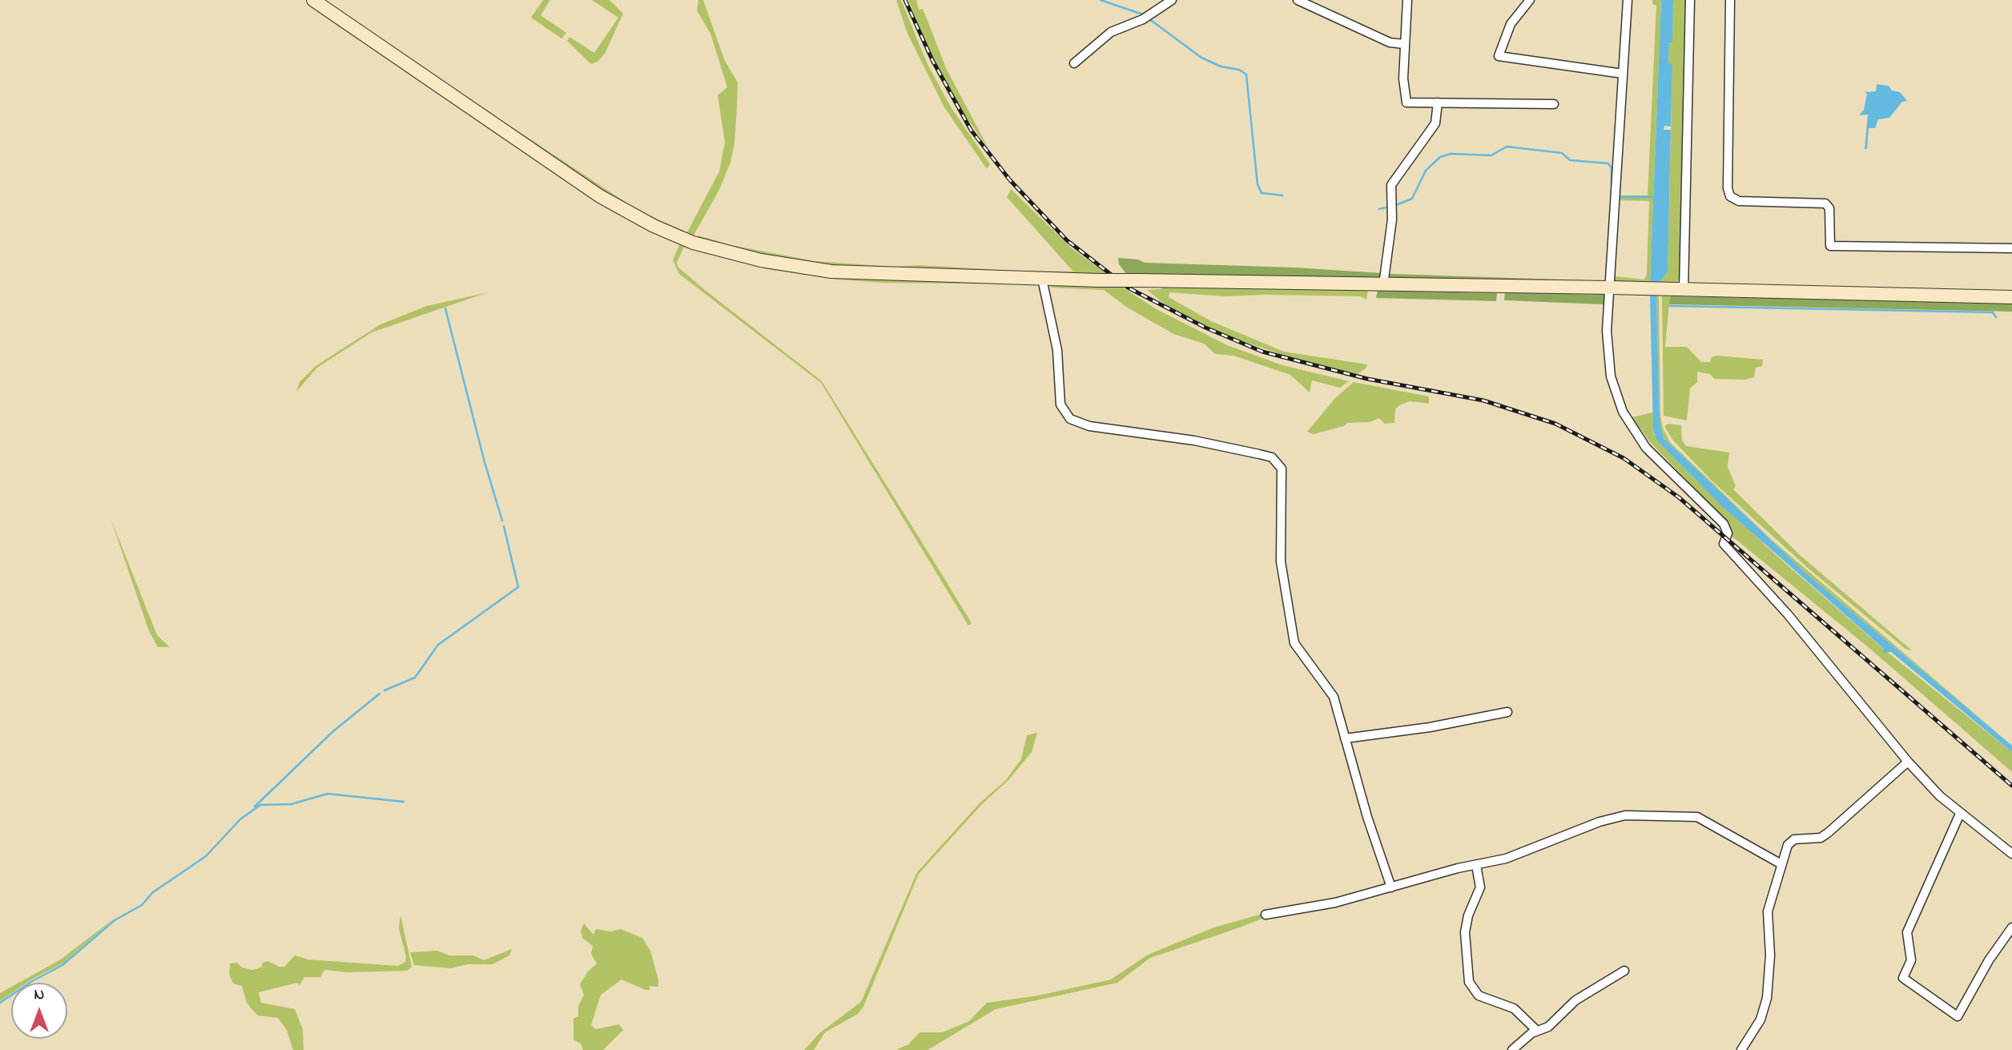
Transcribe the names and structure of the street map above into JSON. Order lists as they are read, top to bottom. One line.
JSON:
{"north":"top"}
